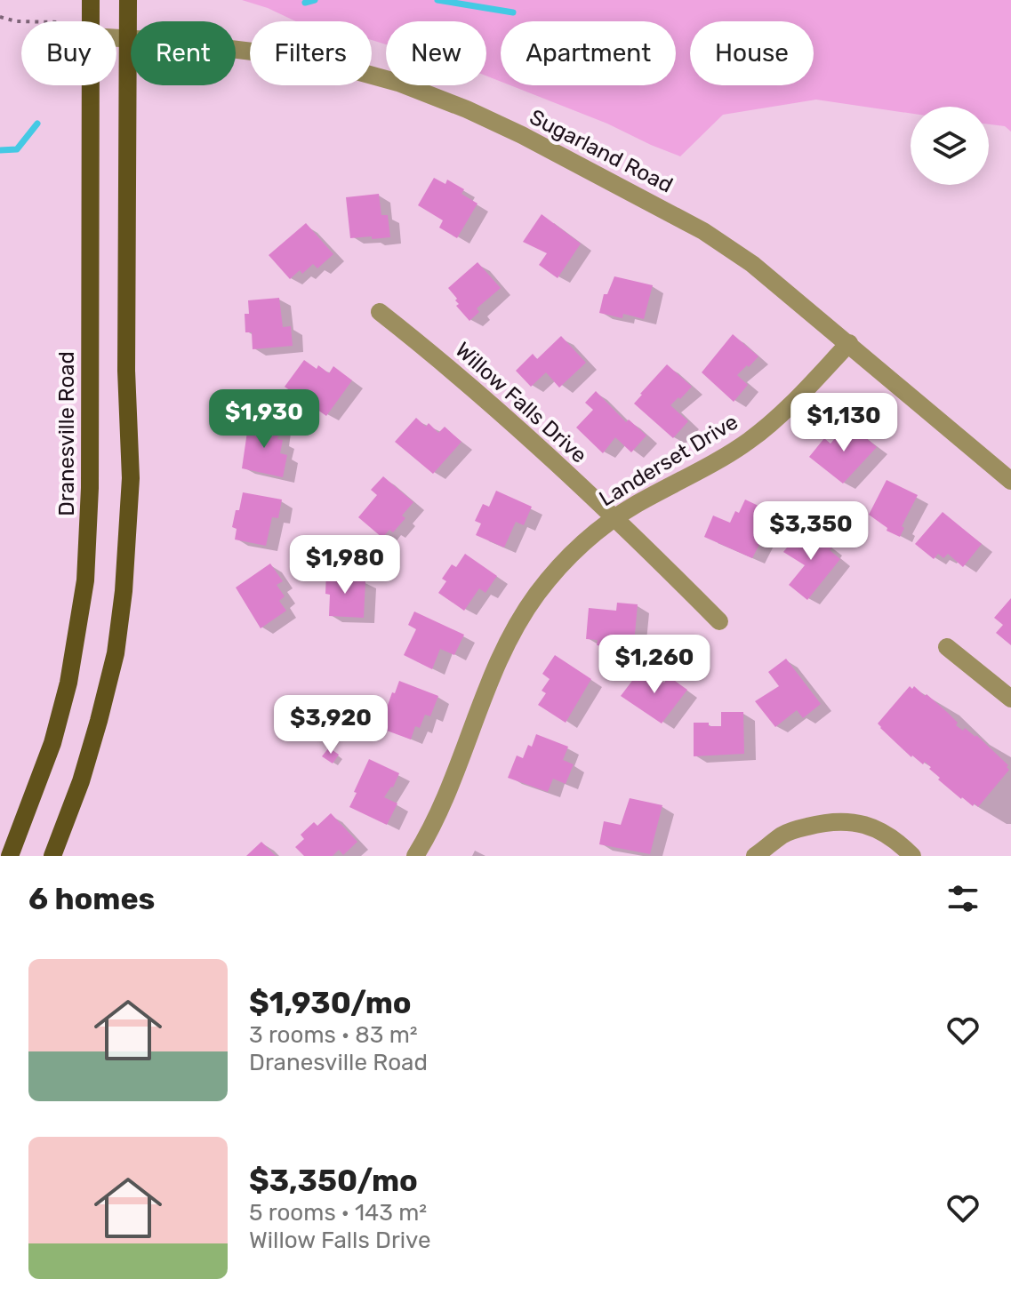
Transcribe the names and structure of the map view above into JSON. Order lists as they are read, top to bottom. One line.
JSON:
{"streets":{"main road":["Dranesville Road"],"street":["Sugarland Road","Willow Falls Drive","Landerset Drive"]},"crossings":[["Sugarland Road","Landerset Drive"],["Willow Falls Drive","Landerset Drive"]],"page":{"chip":["Buy","Rent","Filters","New","Apartment","House"],"price":["$1,930","$1,130","$3,350","$1,980","$1,260","$3,920"],"heading":"6 homes","list":[{"name":"$1,930/mo","note":"3 rooms · 83 m² · Dranesville Road"},{"name":"$3,350/mo","note":"5 rooms · 143 m² · Willow Falls Drive"}]}}
